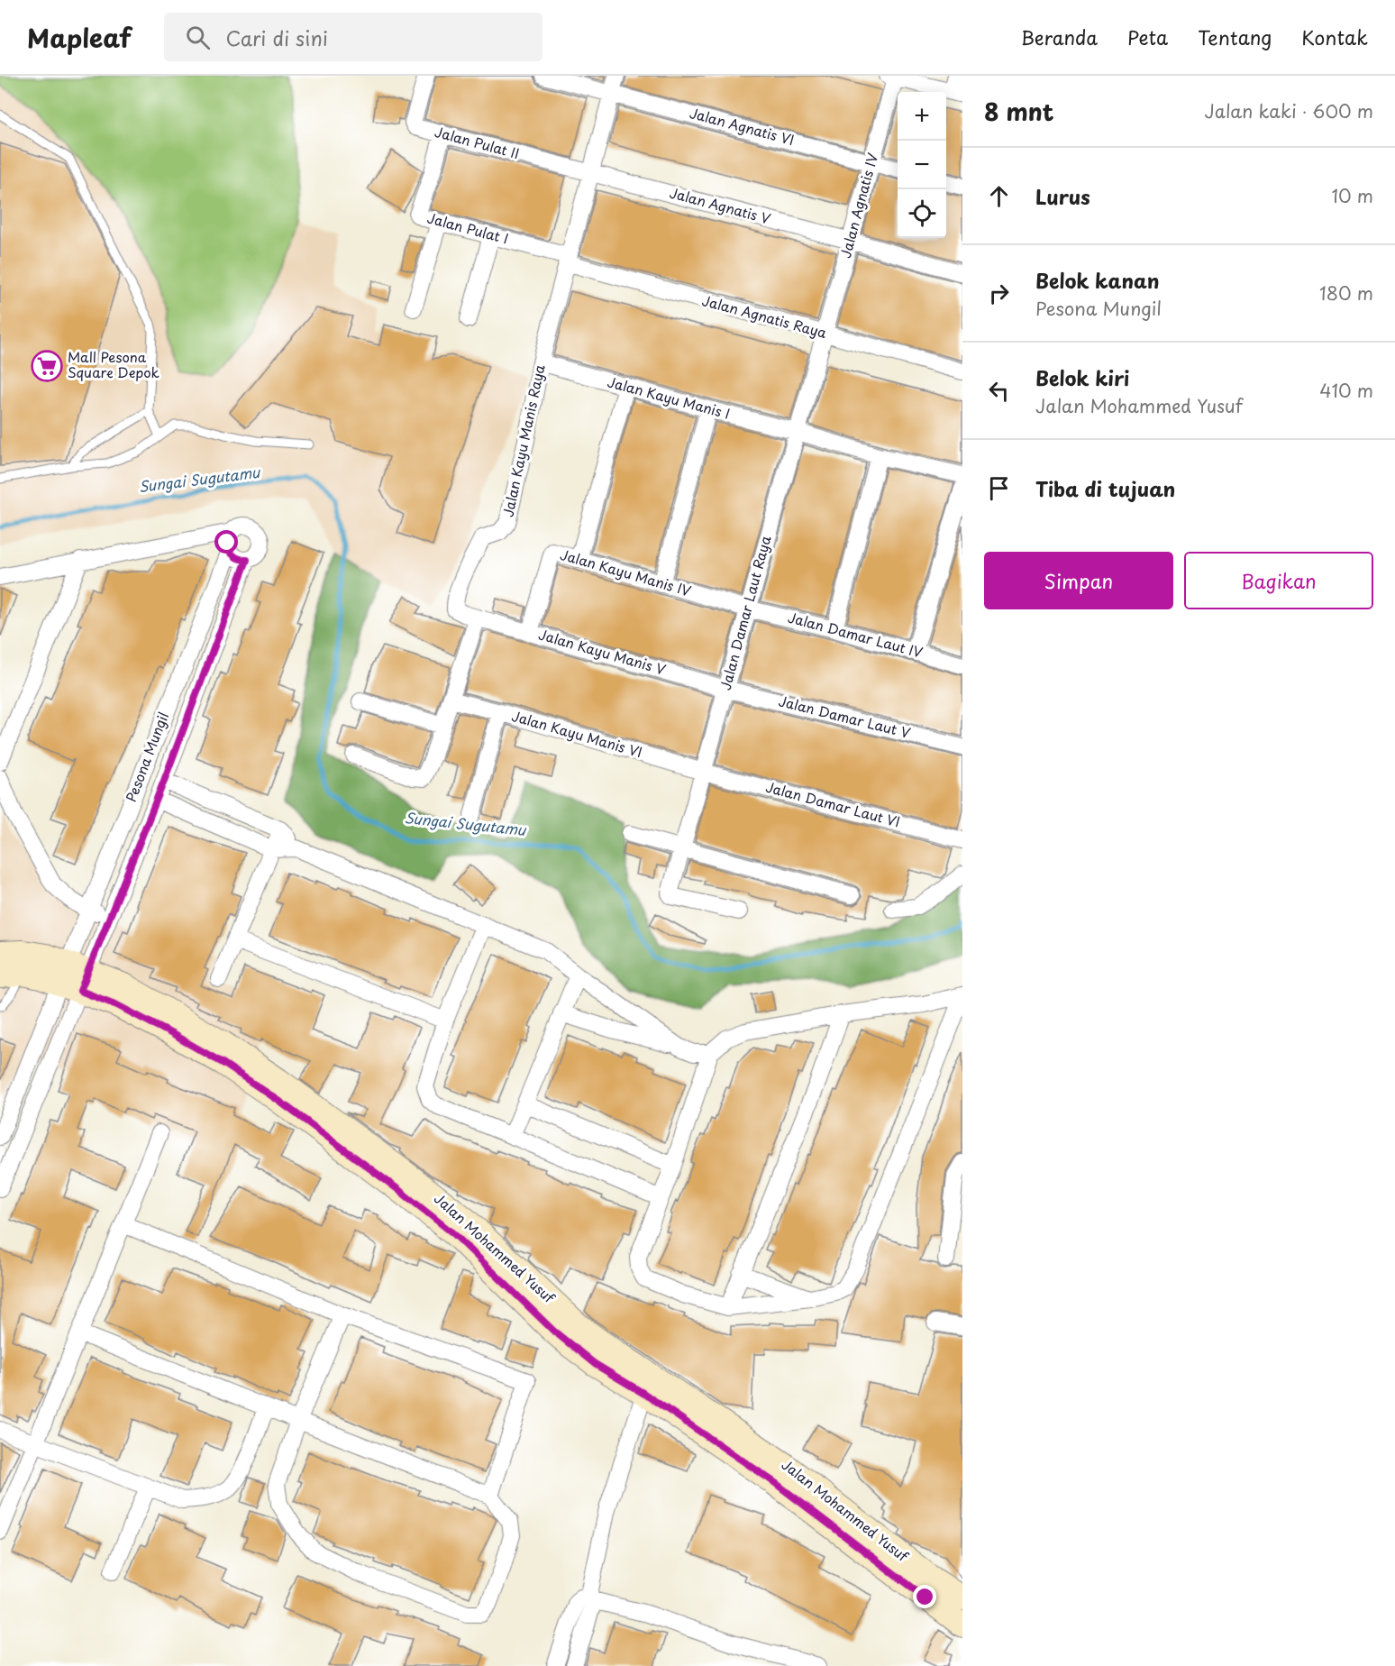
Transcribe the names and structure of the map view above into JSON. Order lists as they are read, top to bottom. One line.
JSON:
{"streets":{"main road":["Jalan Mohammed Yusuf"],"street":["Jalan Agnatis VI","Jalan Pulat II","Jalan Agnatis IV","Jalan Agnatis V","Jalan Pulat I","Jalan Agnatis Raya","Jalan Kayu Manis I","Jalan Kayu Manis Raya","Jalan Kayu Manis IV","Jalan Damar Laut Raya","Jalan Damar Laut IV","Jalan Kayu Manis V","Jalan Damar Laut V","Jalan Kayu Manis VI","Pesona Mungil","Jalan Damar Laut VI"]},"crossings":[["Jalan Agnatis VI","Jalan Agnatis IV"],["Jalan Agnatis VI","Jalan Kayu Manis Raya"],["Jalan Pulat II","Jalan Agnatis V"],["Jalan Pulat II","Jalan Pulat I"],["Jalan Pulat II","Jalan Kayu Manis Raya"],["Jalan Agnatis IV","Jalan Agnatis V"],["Jalan Agnatis IV","Jalan Agnatis Raya"],["Jalan Agnatis IV","Jalan Damar Laut Raya"],["Jalan Agnatis V","Jalan Kayu Manis Raya"],["Jalan Pulat I","Jalan Agnatis Raya"],["Jalan Pulat I","Jalan Kayu Manis Raya"],["Jalan Agnatis Raya","Jalan Kayu Manis Raya"],["Jalan Agnatis Raya","Jalan Damar Laut Raya"],["Jalan Kayu Manis I","Jalan Kayu Manis Raya"],["Jalan Kayu Manis I","Jalan Damar Laut Raya"],["Jalan Kayu Manis Raya","Jalan Kayu Manis V"],["Jalan Kayu Manis IV","Jalan Damar Laut Raya"],["Jalan Kayu Manis IV","Jalan Damar Laut IV"],["Jalan Kayu Manis IV","Jalan Kayu Manis V"],["Jalan Damar Laut Raya","Jalan Damar Laut IV"],["Jalan Damar Laut Raya","Jalan Kayu Manis V"],["Jalan Damar Laut Raya","Jalan Damar Laut V"],["Jalan Damar Laut Raya","Jalan Kayu Manis VI"],["Jalan Damar Laut Raya","Jalan Damar Laut VI"],["Jalan Kayu Manis V","Jalan Damar Laut V"],["Jalan Kayu Manis VI","Jalan Damar Laut VI"],["Pesona Mungil","Jalan Mohammed Yusuf"]],"water":["Sungai Sugutamu"],"places":{"supermarket":["Mall Pesona Square Depok"]},"page":{"header":"Mapleaf","search":"Cari di sini","nav":["Beranda","Peta","Tentang","Kontak"],"heading":["8 mnt","Jalan kaki · 600 m"],"map_buttons":["+","−"],"list":[["Lurus","10 m"],["Belok kanan","Pesona Mungil","180 m"],["Belok kiri","Jalan Mohammed Yusuf","410 m"],"Tiba di tujuan"],"buttons":["Simpan","Bagikan"]}}
